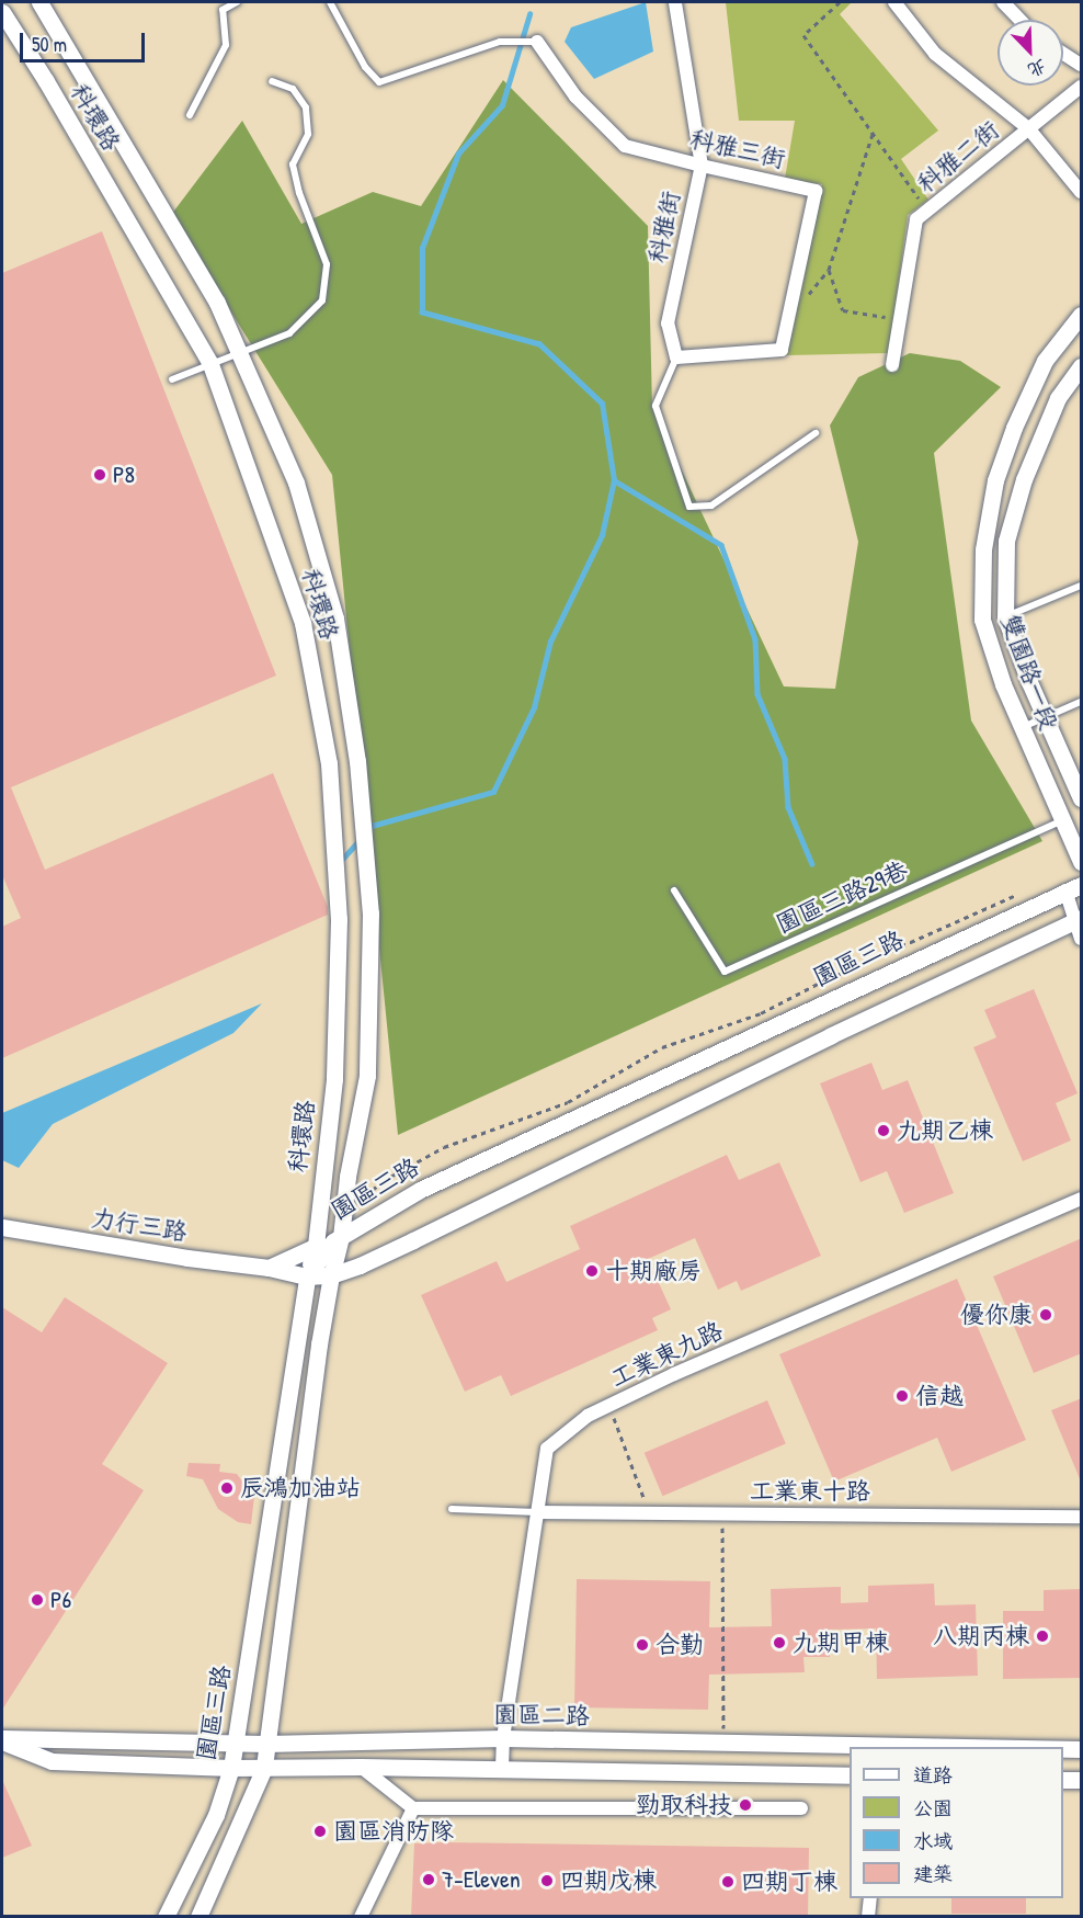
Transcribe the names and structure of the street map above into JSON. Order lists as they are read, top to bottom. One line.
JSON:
{"streets":{"street":["科環路","科雅三街","科雅二街","科雅街","雙園路一段","園區三路","力行三路","工業東九路","工業東十路","園區二路"],"lane":["園區三路29巷"]},"crossings":[["科環路","園區三路"],["科環路","力行三路"],["科雅三街","科雅街"],["雙園路一段","園區三路29巷"],["園區三路","力行三路"],["園區三路","園區二路"],["工業東九路","工業東十路"],["工業東九路","園區二路"]],"places":["P8","九期乙棟","十期廠房","優你康","信越","辰鴻加油站","P6","八期丙棟","九期甲棟","合勤","勁取科技","園區消防隊","7-Eleven","四期戊棟","四期丁棟"],"legend":["道路","公園","水域","建築"],"scale_bar":"50 m","north":"bottom right"}
